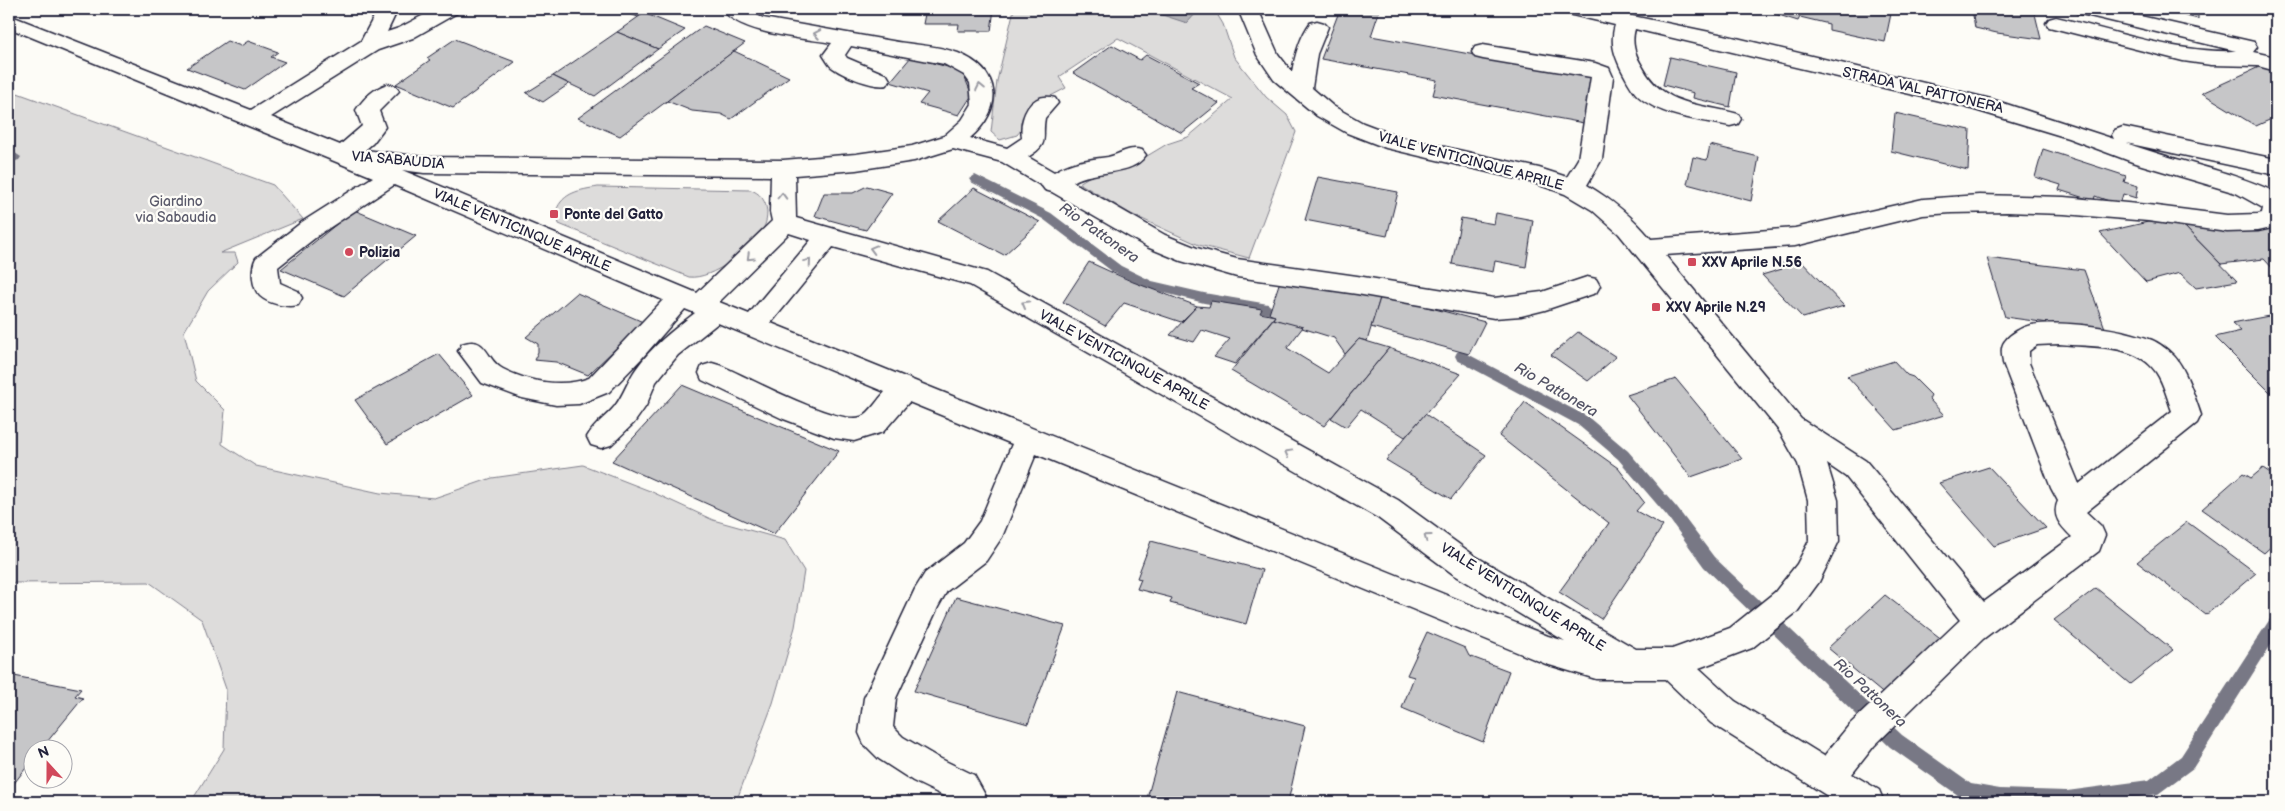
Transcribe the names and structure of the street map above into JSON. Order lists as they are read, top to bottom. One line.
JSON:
{"streets":{"street":["STRADA VAL PATTONERA","VIA SABAUDIA","VIALE VENTICINQUE APRILE"]},"crossings":[["VIA SABAUDIA","VIALE VENTICINQUE APRILE"]],"water":["Rio Pattonera"],"parks":["Giardino via Sabaudia"],"places":{"transit":["Ponte del Gatto","XXV Aprile N.56","XXV Aprile N.29"],"other":["Polizia"]},"north":"top"}
